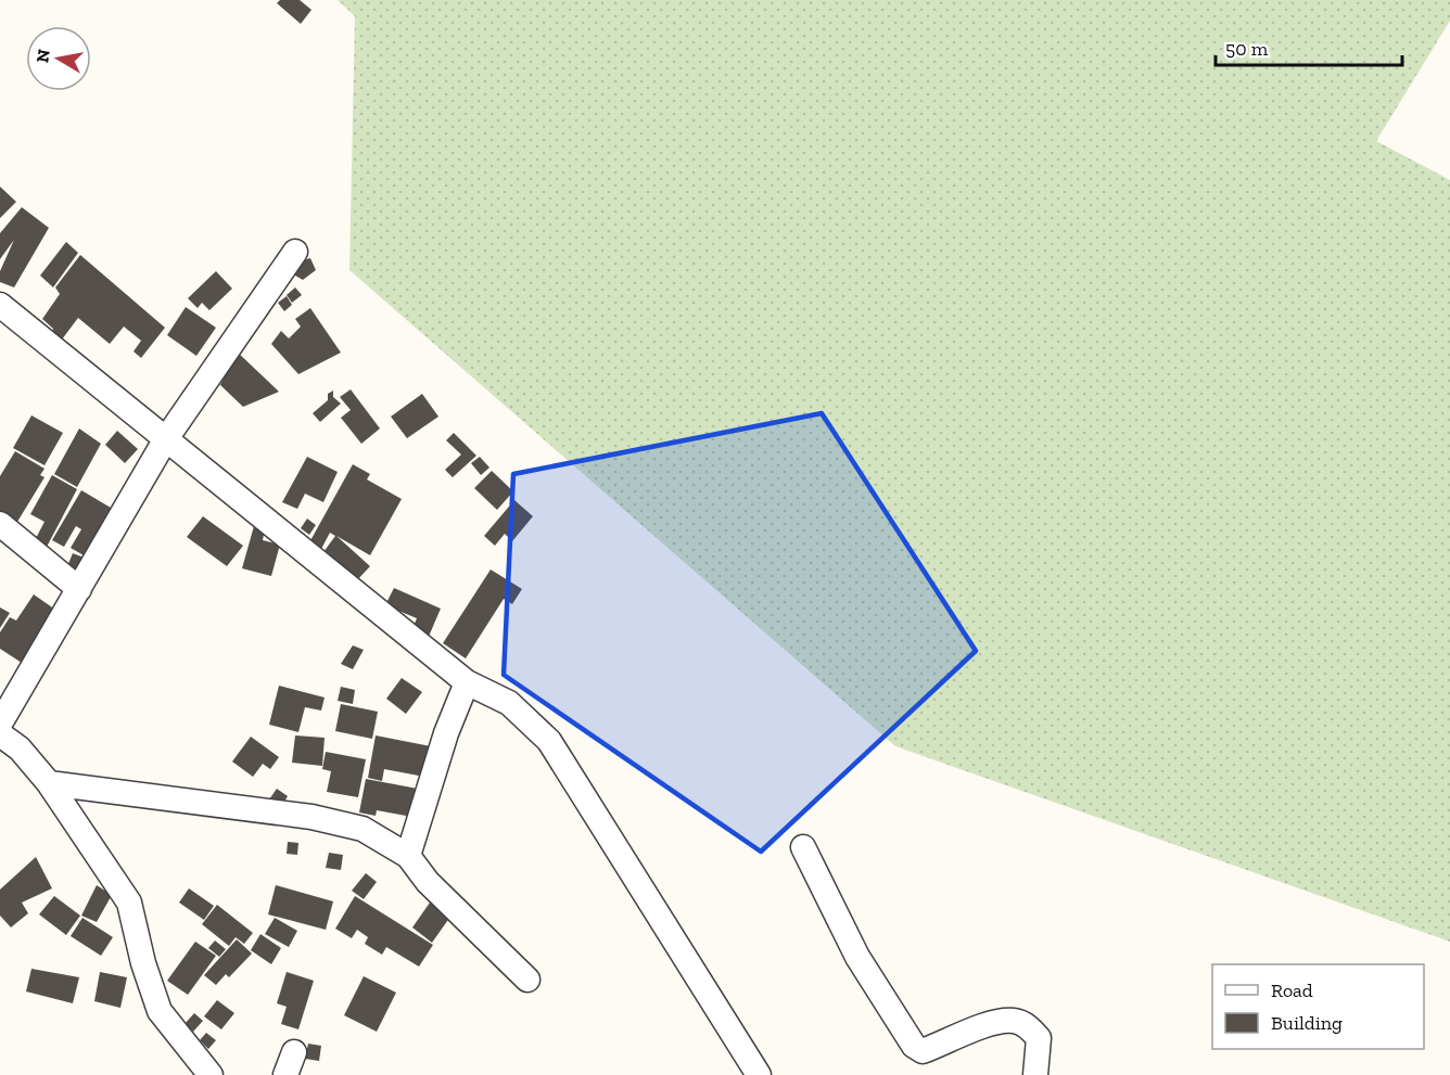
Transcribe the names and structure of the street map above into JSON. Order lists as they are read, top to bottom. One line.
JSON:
{"legend":["Road","Building"],"scale_bar":"50 m","north":"left"}
